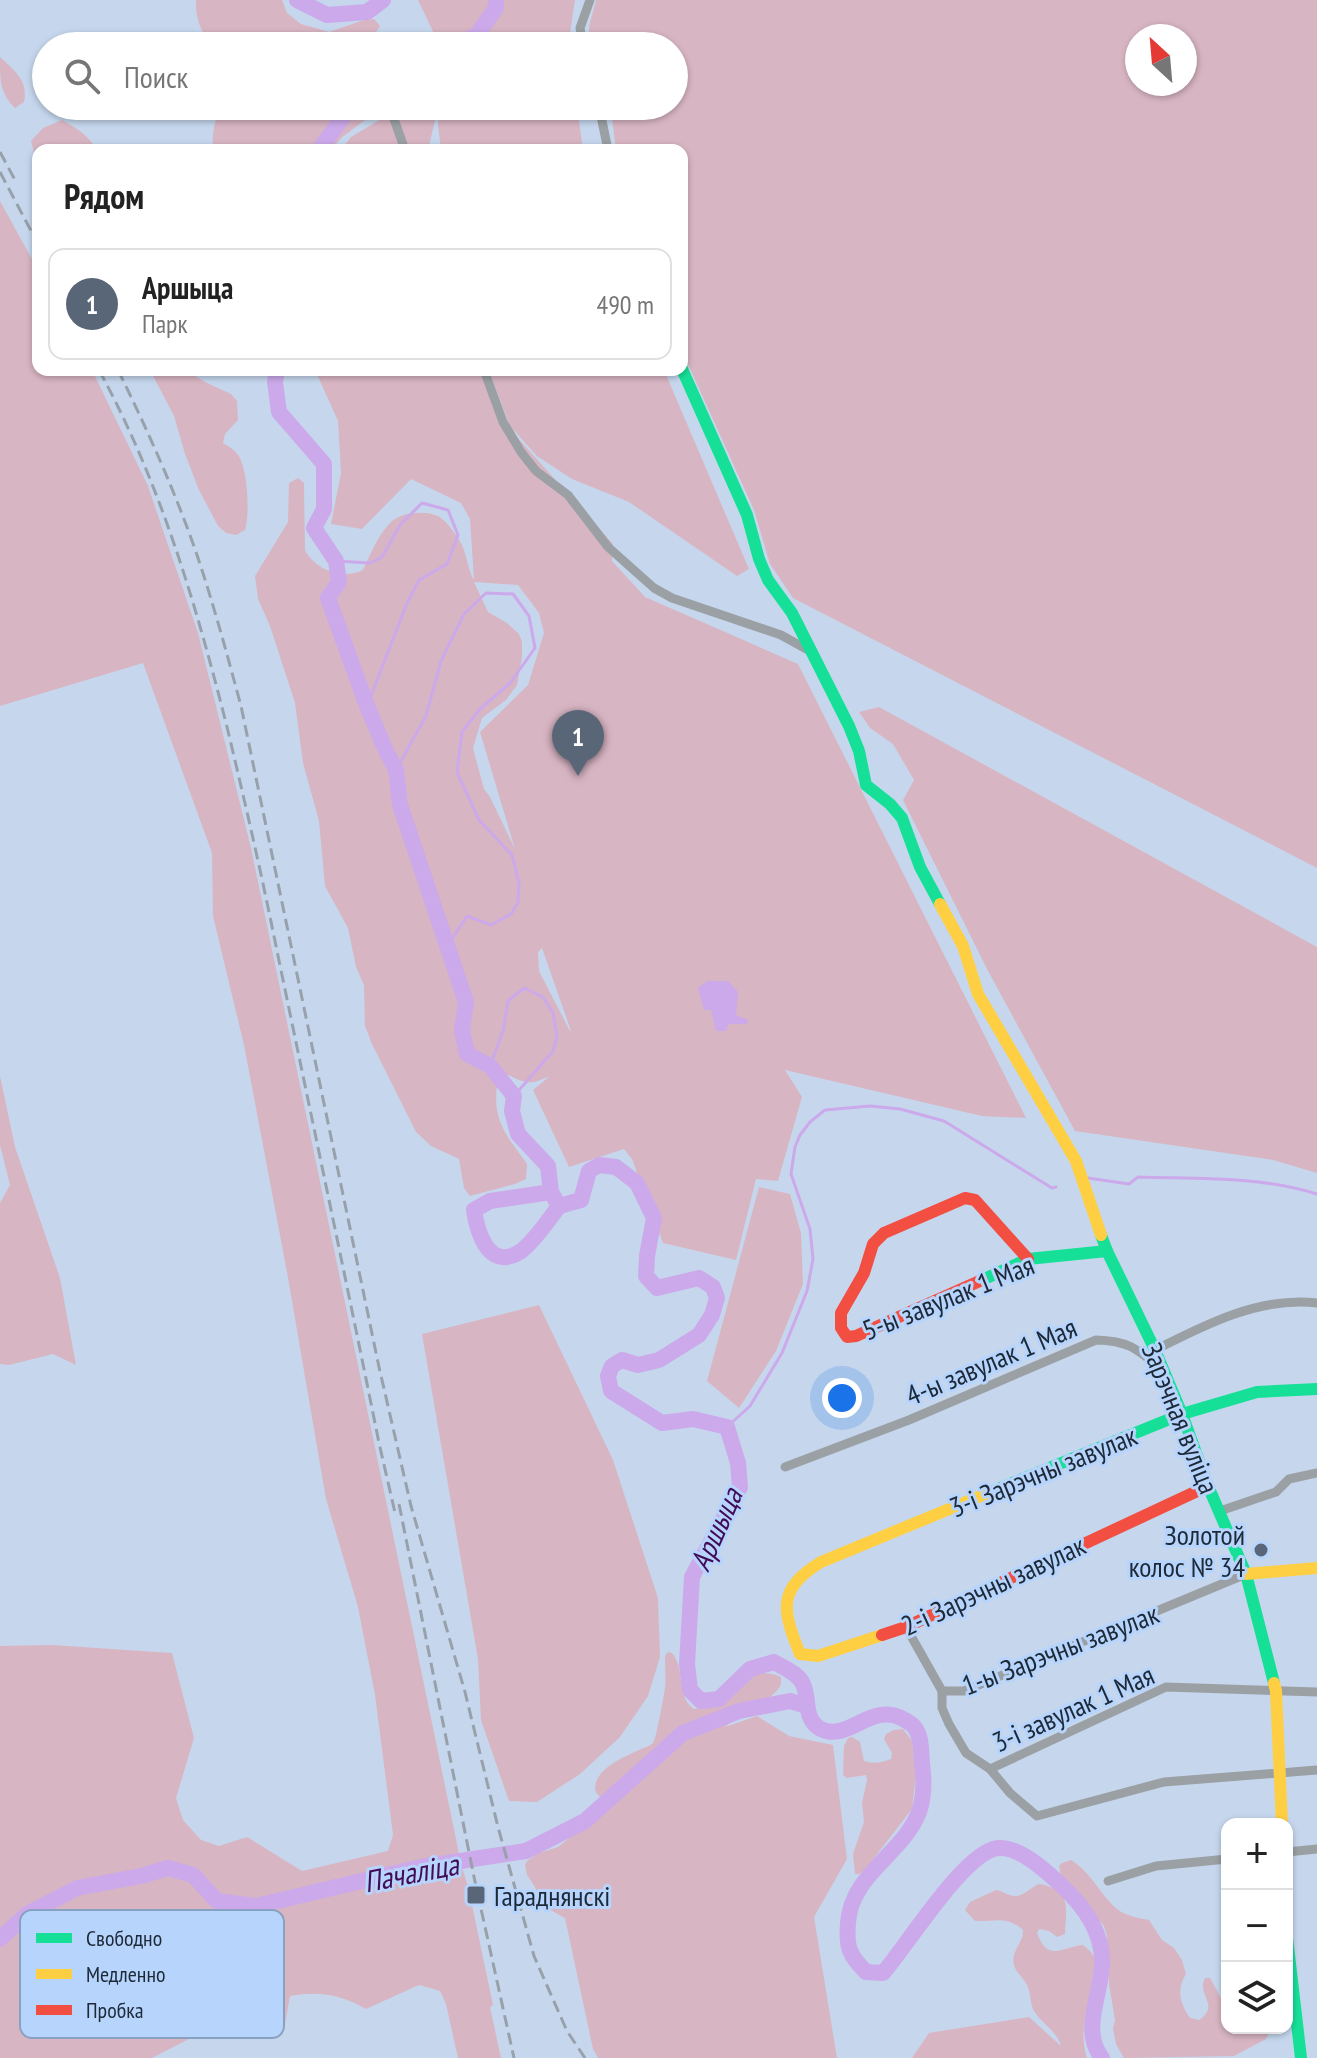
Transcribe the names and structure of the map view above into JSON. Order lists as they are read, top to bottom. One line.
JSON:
{"streets":{"street":["5-ы завулак 1 Мая","4-ы завулак 1 Мая","Зарэчная вуліца","3-і Зарэчны завулак","2-і Зарэчны завулак","1-ы Зарэчны завулак","3-і завулак 1 Мая"]},"crossings":[["5-ы завулак 1 Мая","Зарэчная вуліца"],["4-ы завулак 1 Мая","Зарэчная вуліца"],["Зарэчная вуліца","3-і Зарэчны завулак"],["Зарэчная вуліца","2-і Зарэчны завулак"],["Зарэчная вуліца","1-ы Зарэчны завулак"],["Зарэчная вуліца","3-і завулак 1 Мая"],["3-і Зарэчны завулак","2-і Зарэчны завулак"],["1-ы Зарэчны завулак","3-і завулак 1 Мая"]],"water":["Аршыца","Пачаліца"],"places":{"other":["Золотой колос № 34"],"transit":["Гараднянскі"]},"legend":["Свободно","Медленно","Пробка"],"north":"top left","page":{"search":"Поиск","heading":"Рядом","list":[{"mark":"1","name":"Аршыца","note":"Парк","value":"490 m"}],"pins":"1","map_buttons":["+","−"]}}
